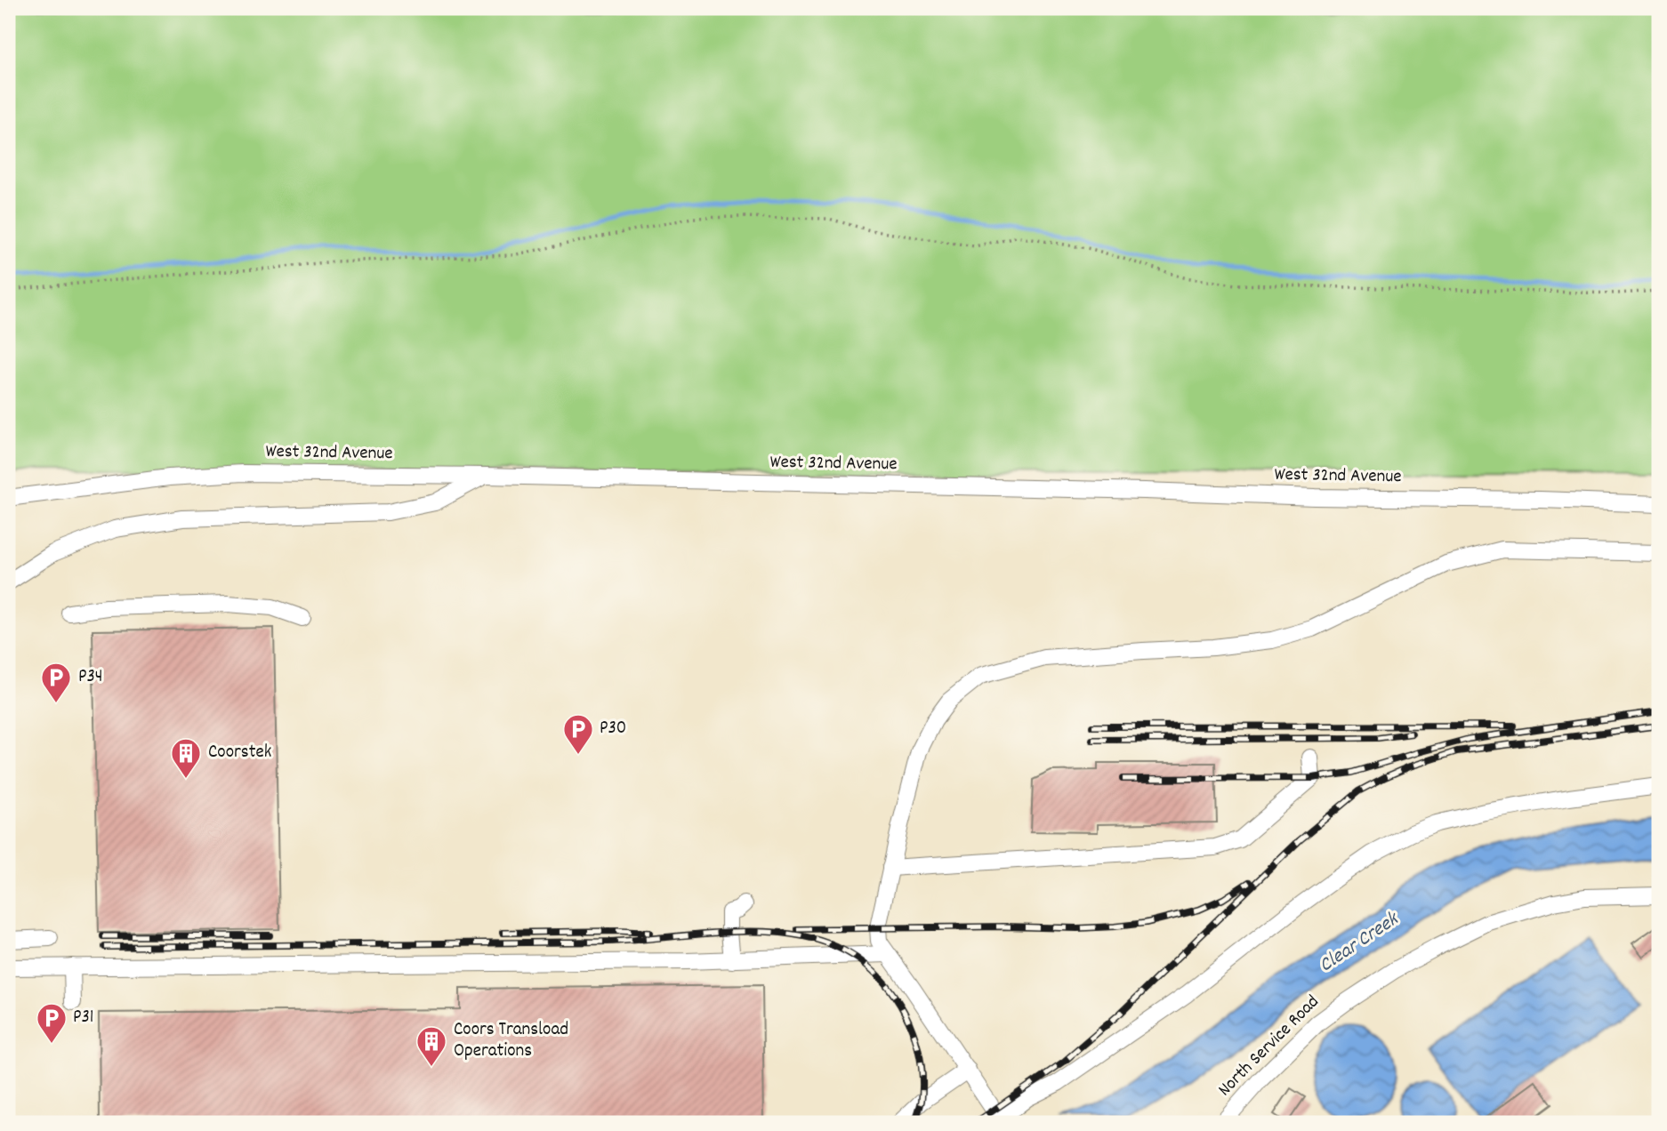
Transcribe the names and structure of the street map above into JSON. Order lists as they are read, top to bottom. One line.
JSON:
{"streets":{"street":["West 32nd Avenue","North Service Road"]},"water":["Clear Creek"],"places":{"parking":["P34","P30","P31"],"building":["Coorstek","Coors Transload Operations"]}}
